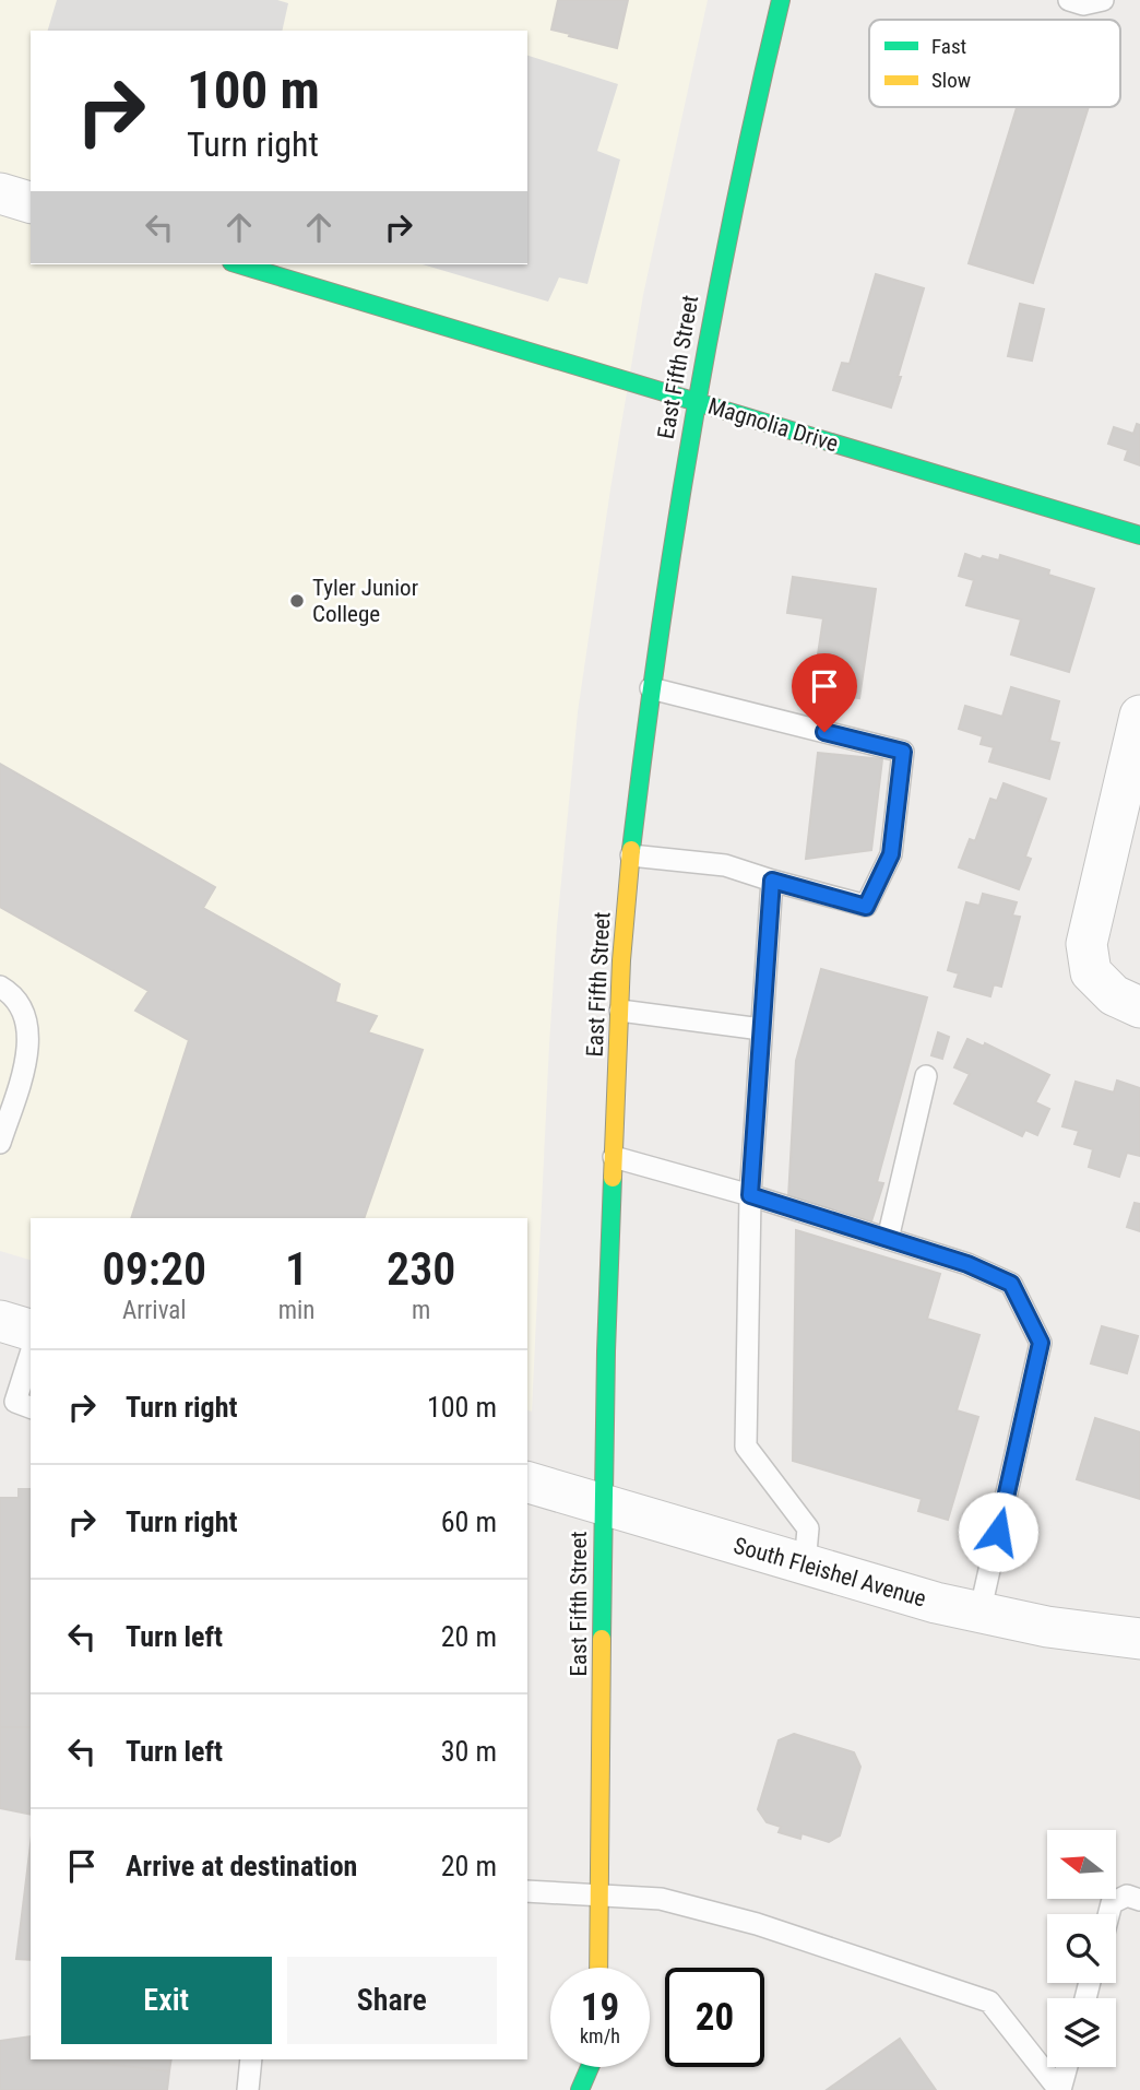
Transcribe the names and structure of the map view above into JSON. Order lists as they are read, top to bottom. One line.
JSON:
{"streets":{"main road":["East Fifth Street","Magnolia Drive"],"street":["South Fleishel Avenue"]},"crossings":[["East Fifth Street","Magnolia Drive"],["East Fifth Street","South Fleishel Avenue"]],"places":["Tyler Junior College"],"legend":["Fast","Slow"],"north":"left","page":{"turn":["100 m","Turn right"],"eta":["09:20","Arrival","1","min","230","m"],"list":[{"name":"Turn right","value":"100 m"},{"name":"Turn right","value":"60 m"},{"name":"Turn left","value":"20 m"},{"name":"Turn left","value":"30 m"},{"name":"Arrive at destination","value":"20 m"}],"buttons":["Exit","Share"],"speed":"19 km/h","limit":"20"}}
